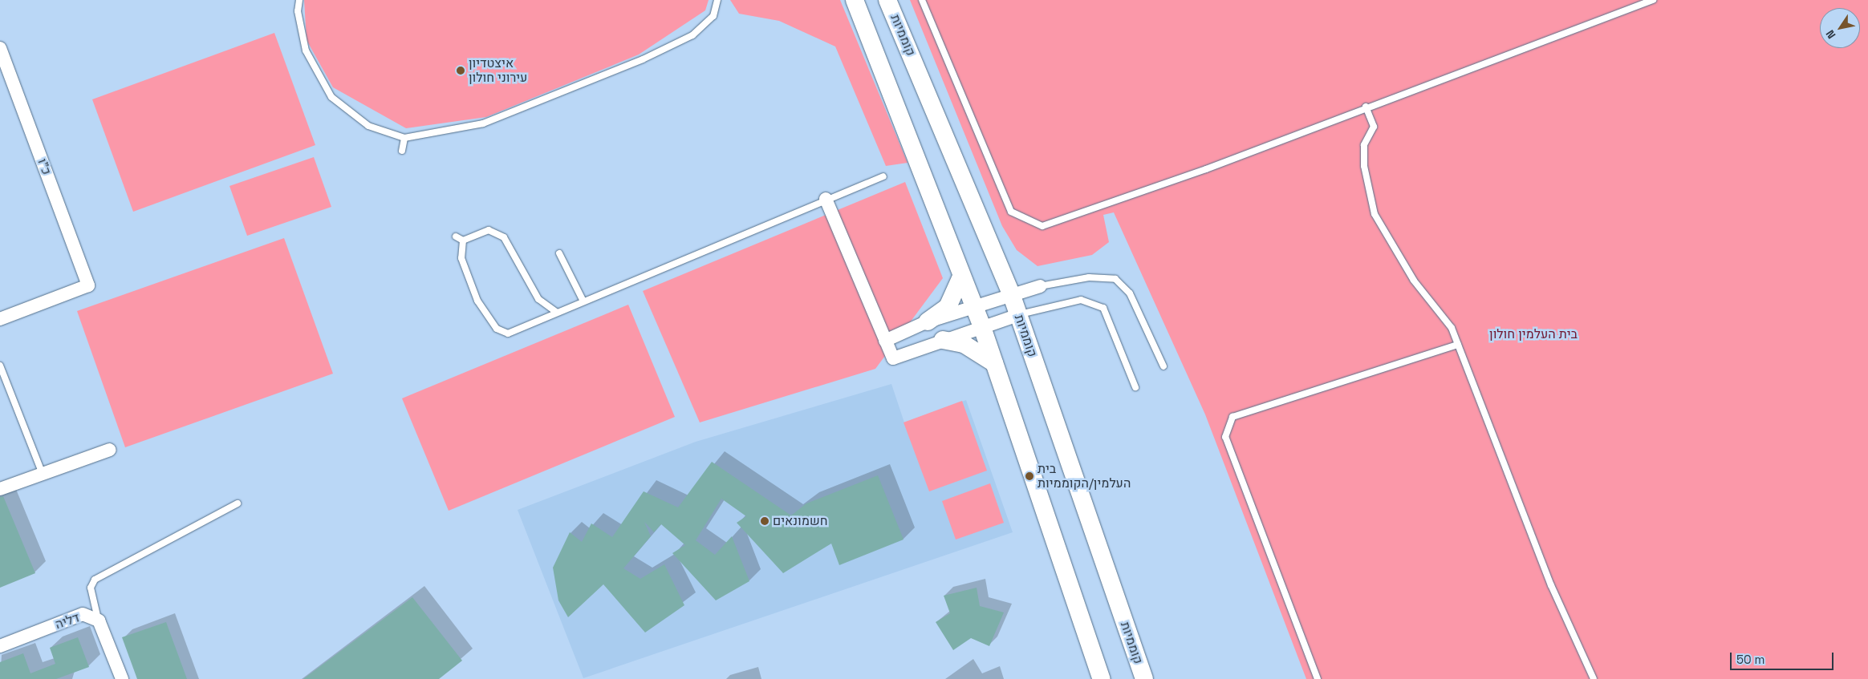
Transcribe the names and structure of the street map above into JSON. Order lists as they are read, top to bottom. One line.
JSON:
{"streets":{"main road":["קוממיות"],"street":["כ\"ו","דליה"]},"parks":["בית העלמין חולון"],"places":["איצטדיון עירוני חולון","בית העלמין/הקוממיות","חשמונאים"],"scale_bar":"50 m","north":"bottom left"}
